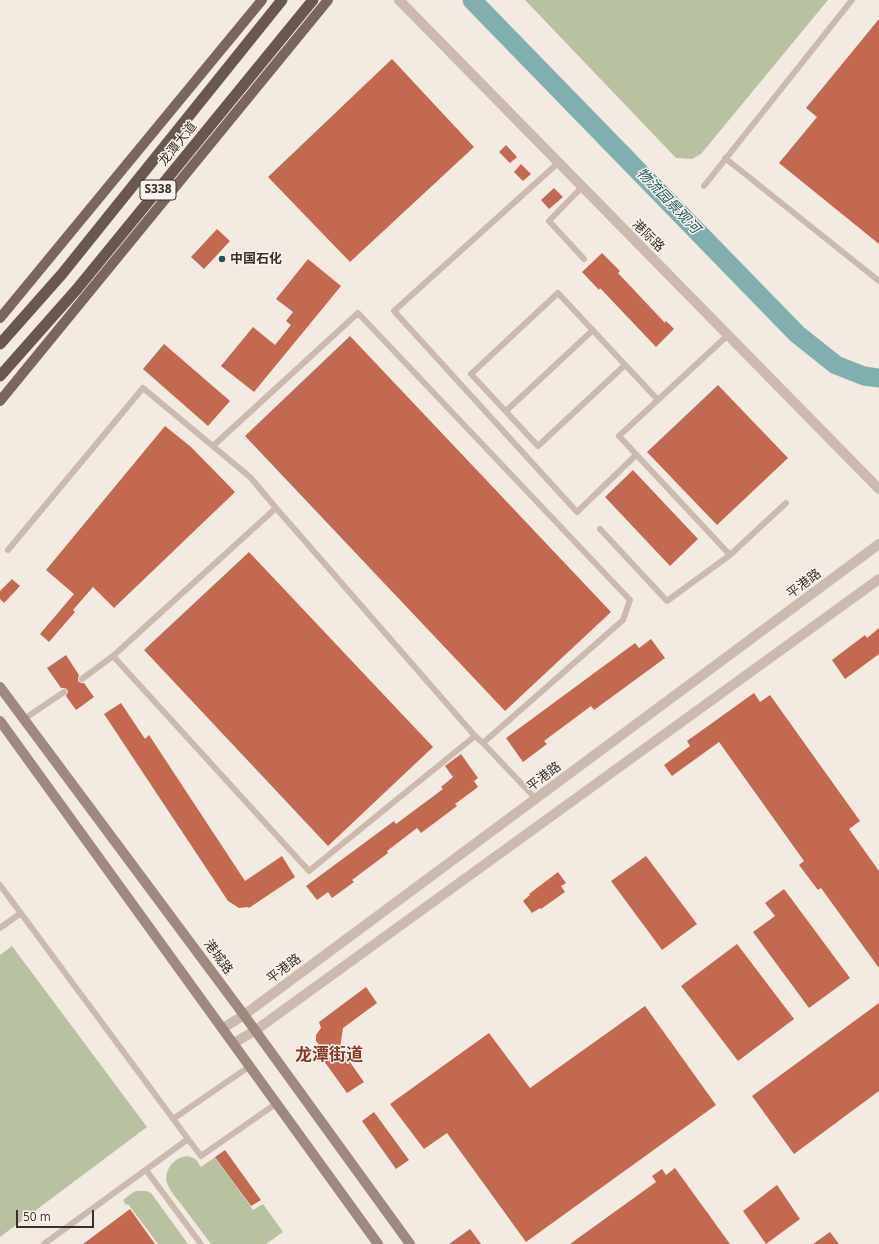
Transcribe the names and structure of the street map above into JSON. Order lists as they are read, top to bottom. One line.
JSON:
{"streets":{"highway":["龙潭大道","S338"],"main road":["港城路"],"street":["港际路","平港路"]},"crossings":[["平港路","港城路"]],"districts":["龙潭街道"],"water":["物流园景观河"],"places":["中国石化"],"scale_bar":"50 m"}
